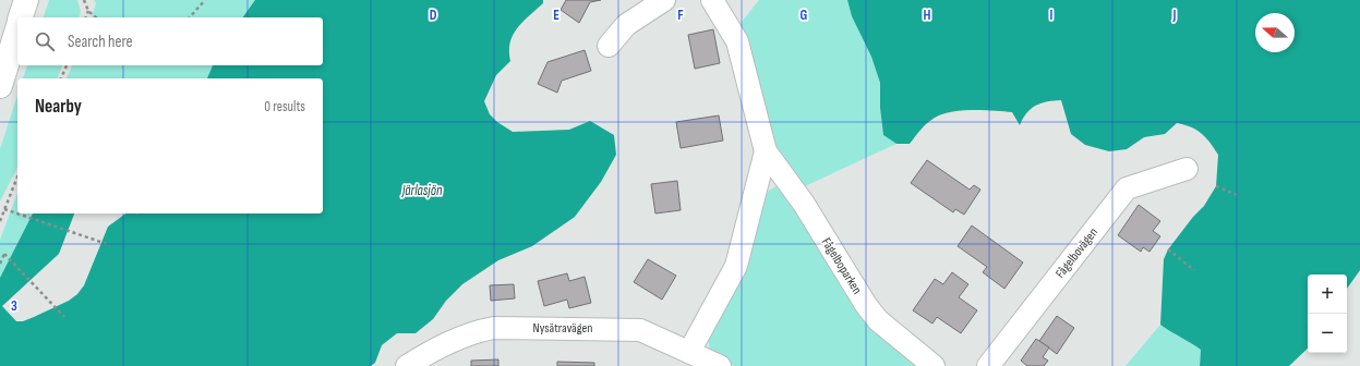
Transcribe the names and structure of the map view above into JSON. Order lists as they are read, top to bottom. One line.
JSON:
{"streets":{"street":["Fågelbovägen","Fågelboparken","Nysätravägen"]},"crossings":[["Fågelboparken","Nysätravägen"]],"water":["Järlasjön"],"north":"left","page":{"search":"Search here","heading":["Nearby","0 results"],"map_buttons":["+","−"]},"grid":{"columns":["D","E","F","G","H","I","J"],"rows":["3"]}}
